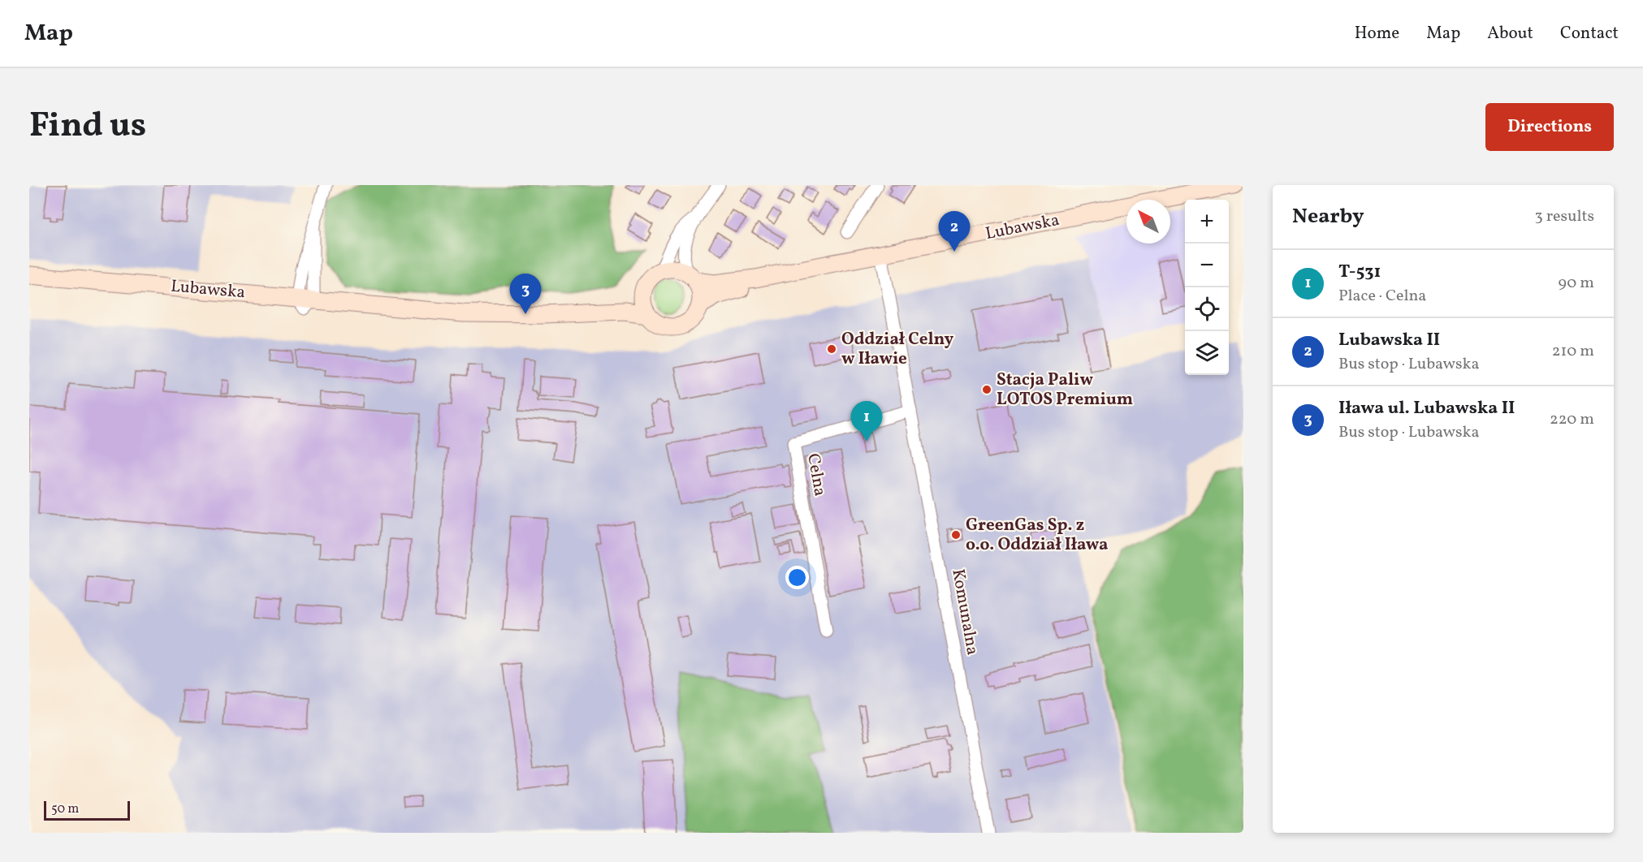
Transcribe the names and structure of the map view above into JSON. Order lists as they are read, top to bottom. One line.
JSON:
{"streets":{"main road":["Lubawska"],"street":["Celna","Komunalna"]},"crossings":[["Lubawska","Komunalna"],["Celna","Komunalna"]],"places":["Oddział Celny w Iławie","Stacja Paliw LOTOS Premium","GreenGas Sp. z o.o. Oddział Iława"],"scale_bar":"50 m","north":"top left","page":{"header":"Map","nav":["Home","Map","About","Contact"],"title":"Find us","buttons":"Directions","heading":["Nearby","3 results"],"map_buttons":["+","−"],"pins":["2","3","1"],"list":[{"mark":"1","name":"T-531","note":"Place · Celna","value":"90 m"},{"mark":"2","name":"Lubawska II","note":"Bus stop · Lubawska","value":"210 m"},{"mark":"3","name":"Iława ul. Lubawska II","note":"Bus stop · Lubawska","value":"220 m"}],"scale":"50 m"}}
